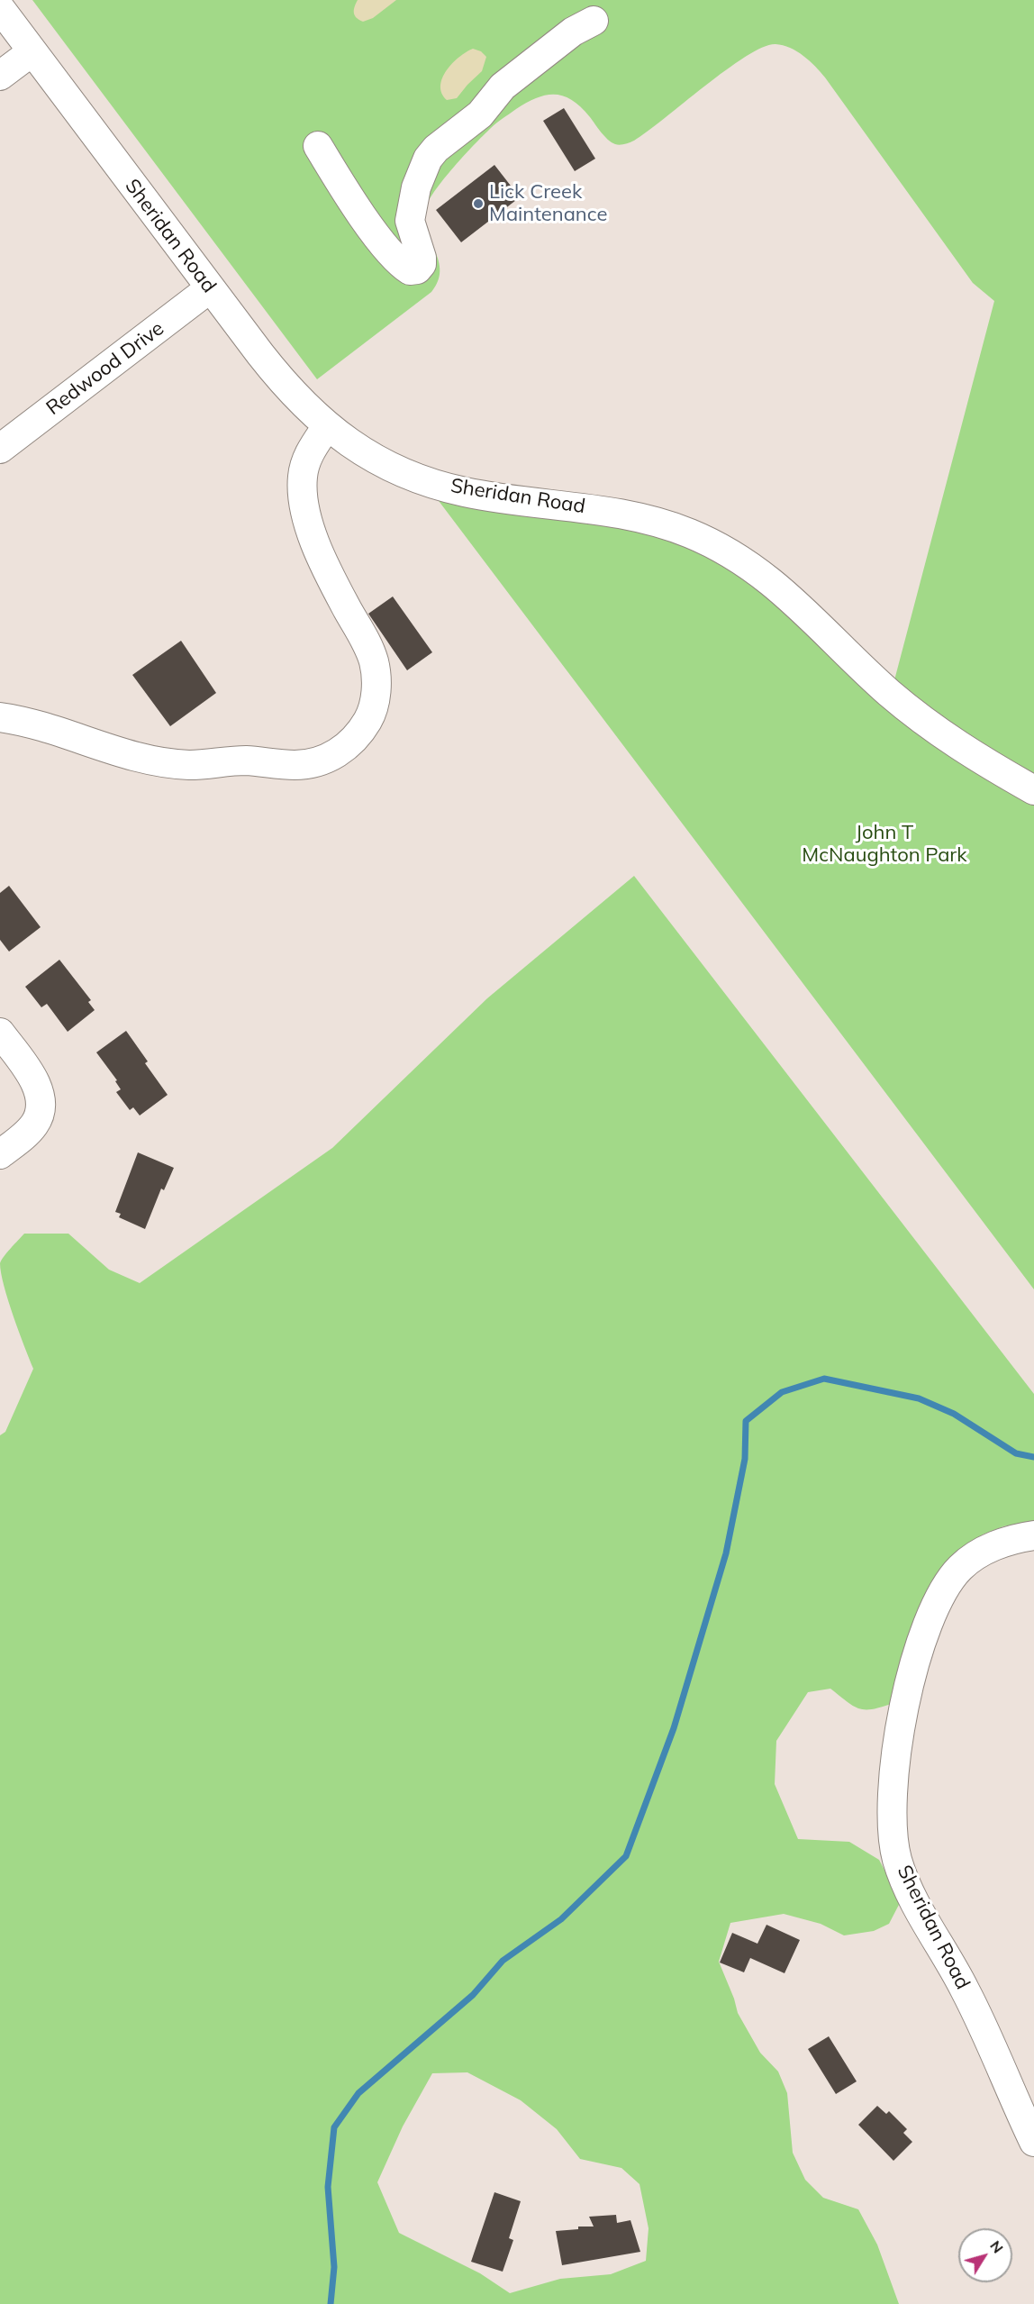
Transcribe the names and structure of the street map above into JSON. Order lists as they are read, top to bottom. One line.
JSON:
{"streets":{"street":["Sheridan Road","Redwood Drive"]},"crossings":[["Sheridan Road","Redwood Drive"]],"parks":["John T McNaughton Park"],"places":["Lick Creek Maintenance"],"north":"top right"}
